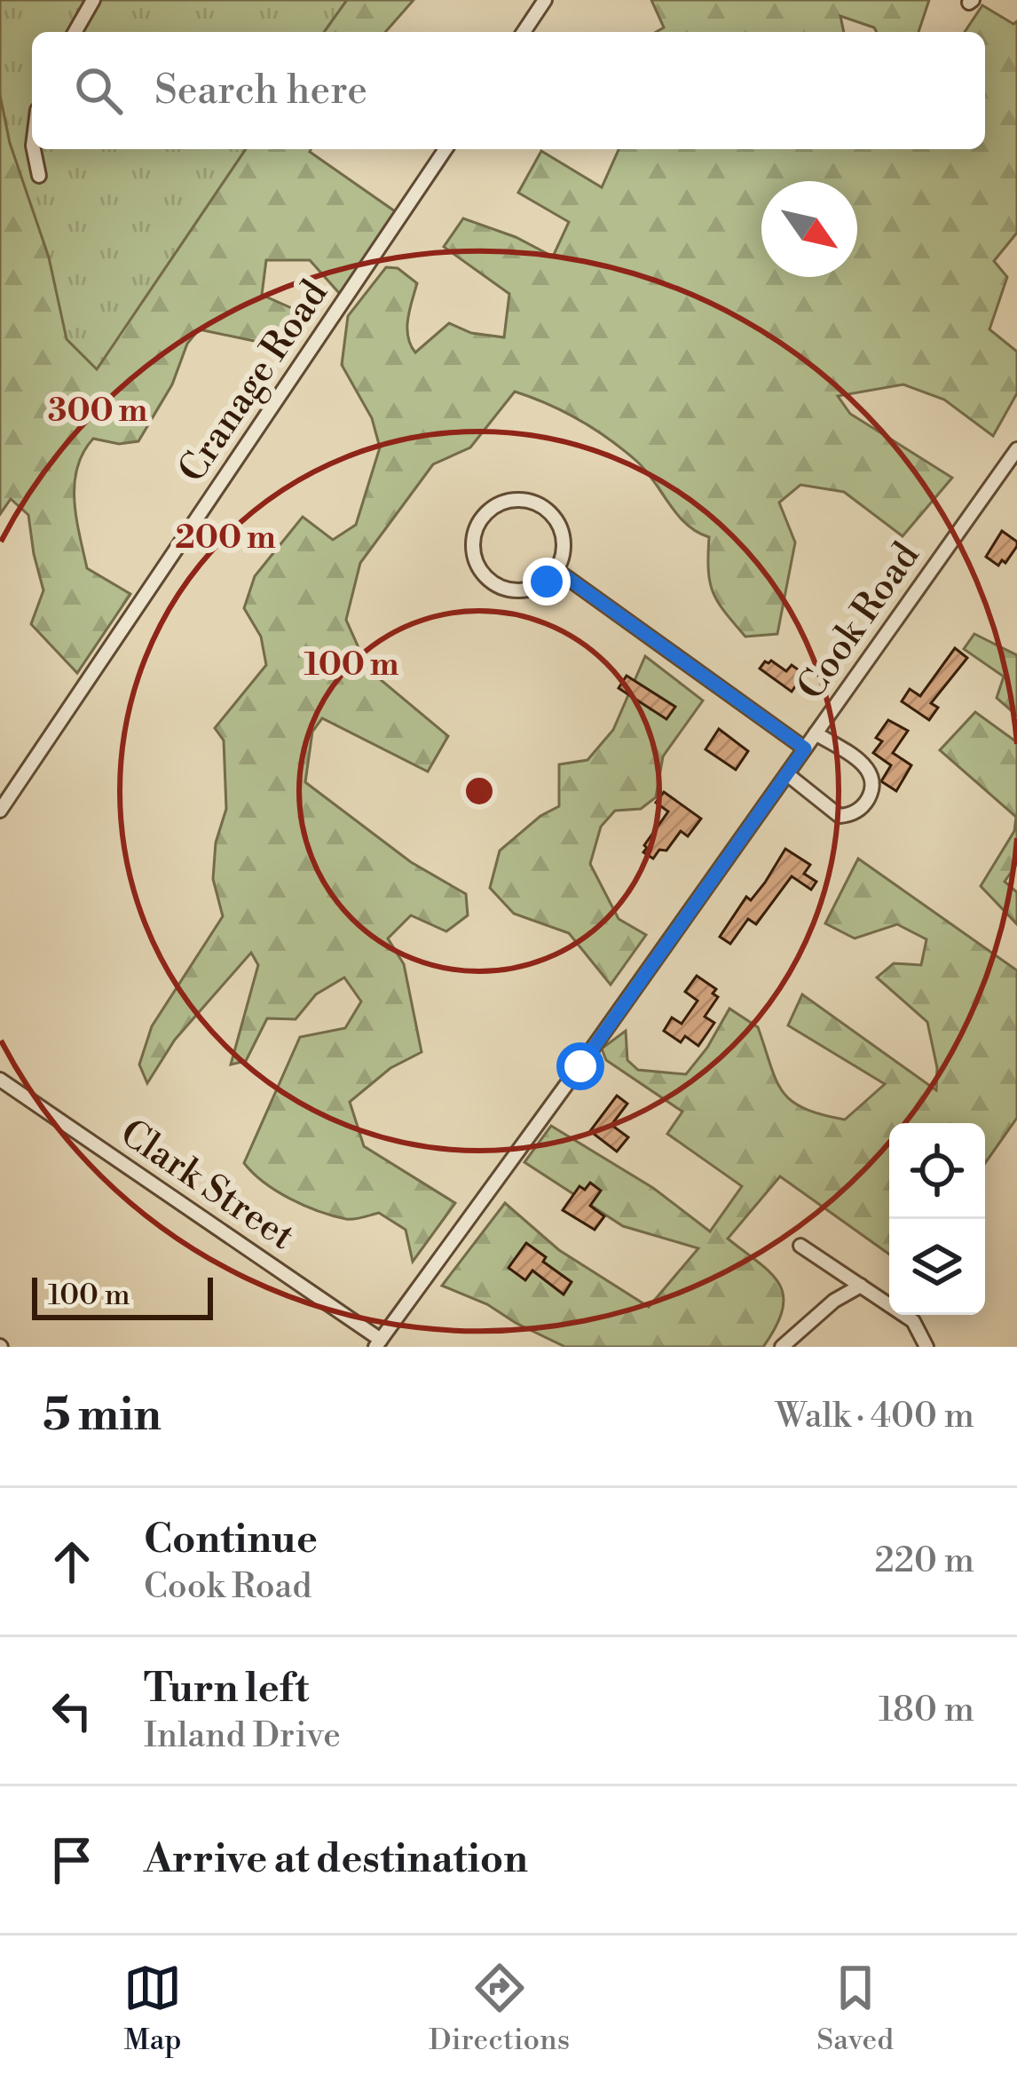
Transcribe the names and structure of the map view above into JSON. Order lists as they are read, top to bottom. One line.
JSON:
{"streets":{"street":["Cranage Road","Cook Road","Clark Street"]},"crossings":[["Cook Road","Clark Street"]],"scale_bar":"100 m","north":"bottom right","page":{"search":"Search here","scale":"100 m","heading":["5 min","Walk · 400 m"],"list":[["Continue","Cook Road","220 m"],["Turn left","Inland Drive","180 m"],"Arrive at destination"],"nav":["Map","Directions","Saved"]},"rings":["300 m","200 m","100 m"]}
